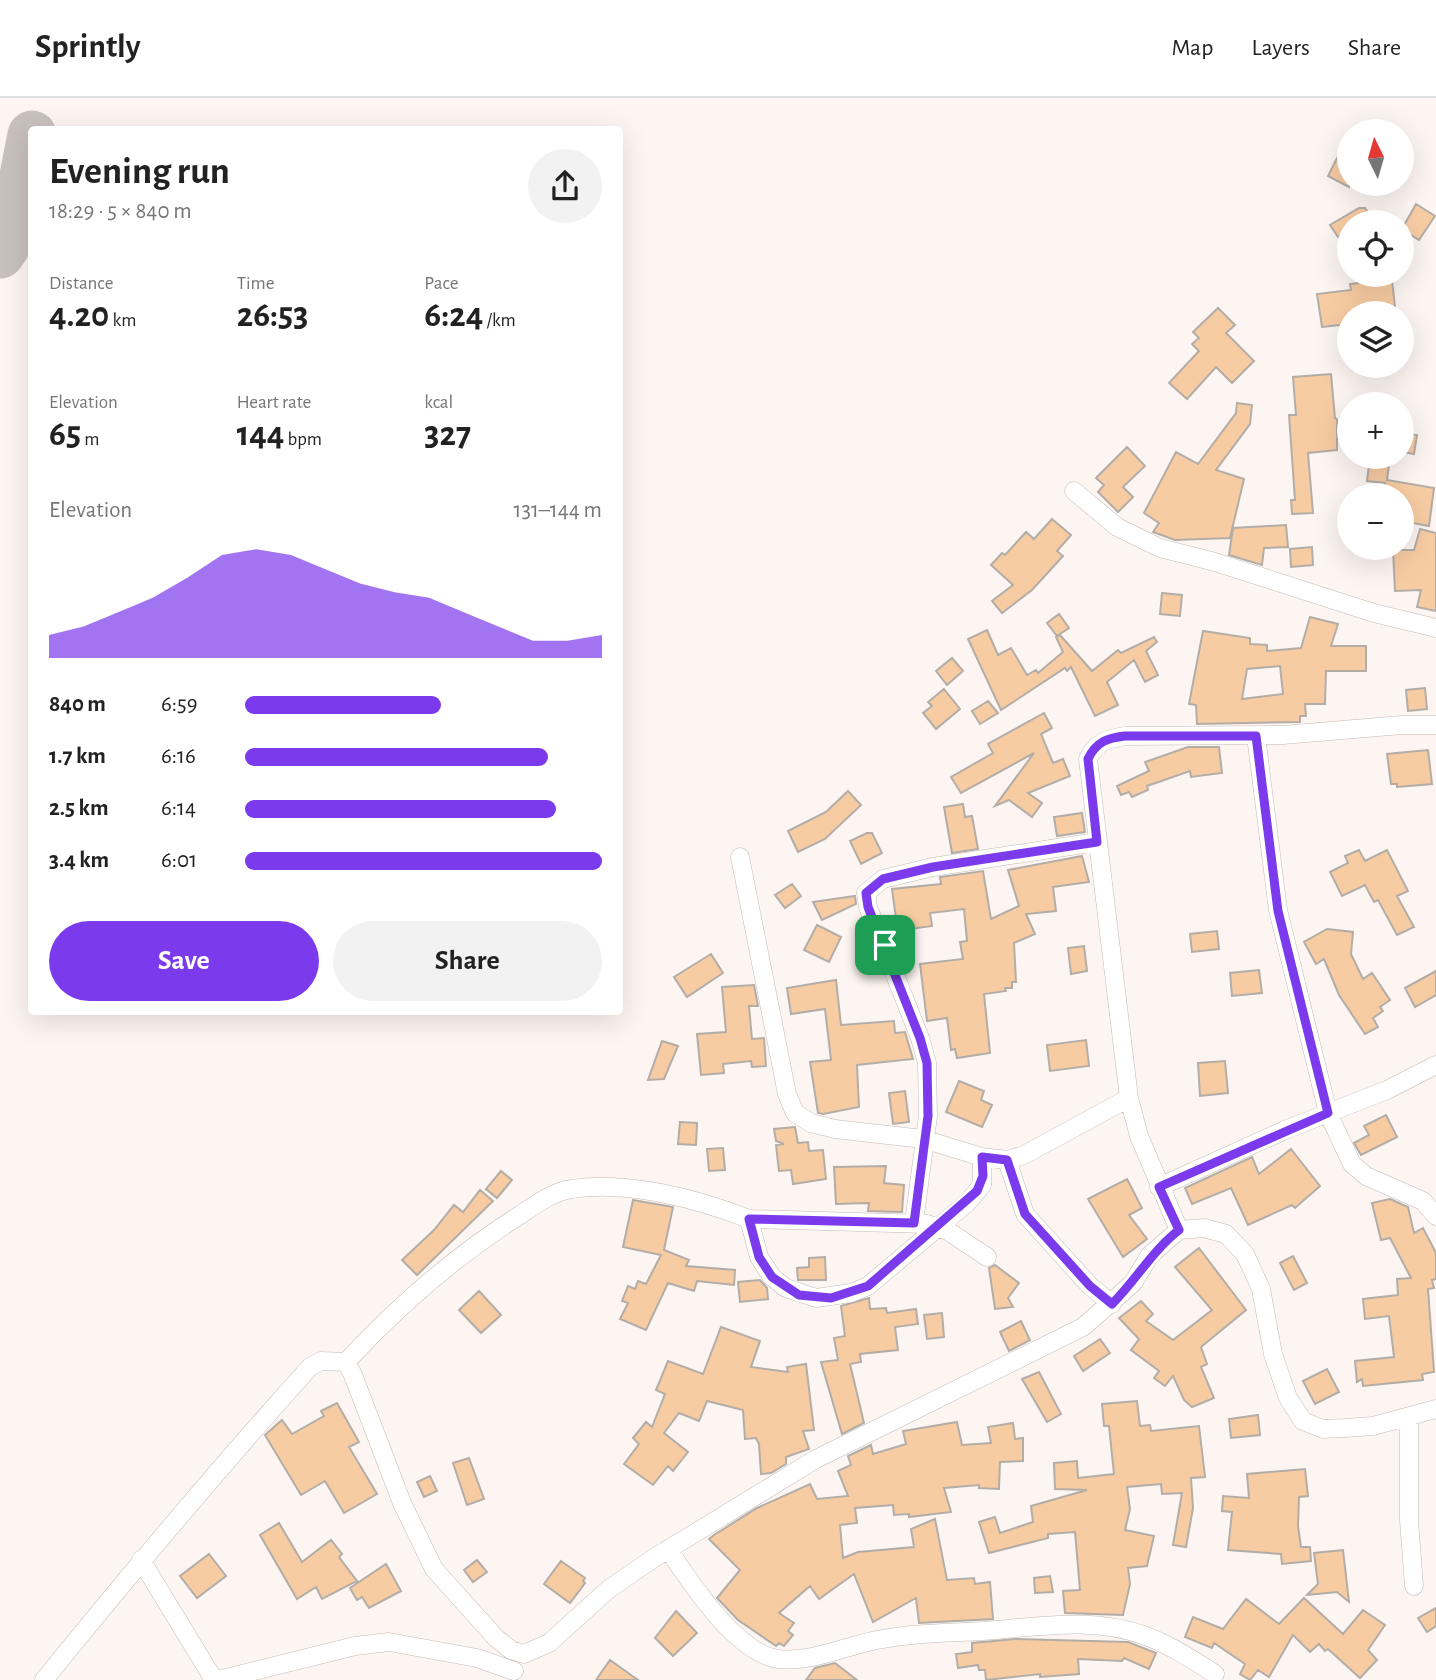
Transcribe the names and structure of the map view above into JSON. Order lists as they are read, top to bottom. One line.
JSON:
{"north":"top","page":{"header":"Sprintly","nav":["Map","Layers","Share"],"map_buttons":["+","−"],"heading":["Evening run","18:29 · 5 × 840 m"],"stats":[["Distance","4.20 km"],["Time","26:53"],["Pace","6:24 /km"],["Elevation","65 m"],["Heart rate","144 bpm"],["kcal","327"]],"chart":["Elevation","131–144 m"],"list":[{"name":"840 m","note":"6:59"},{"name":"1.7 km","note":"6:16"},{"name":"2.5 km","note":"6:14"},{"name":"3.4 km","note":"6:01"}],"buttons":["Save","Share"]}}
